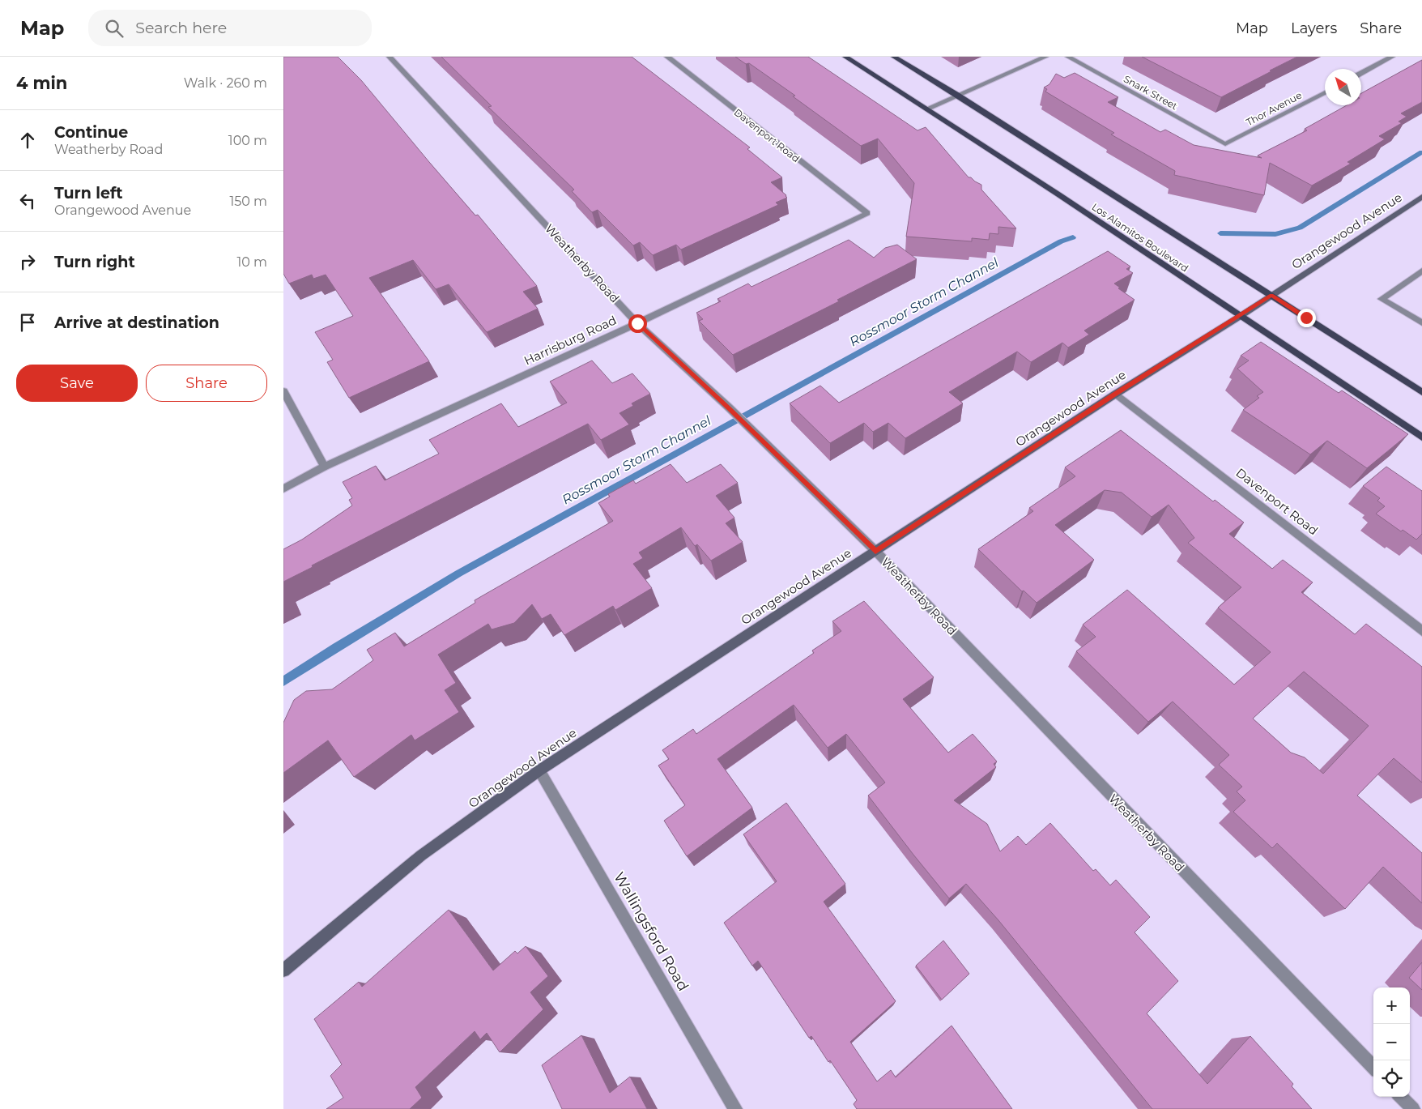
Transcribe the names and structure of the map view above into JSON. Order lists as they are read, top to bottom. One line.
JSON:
{"streets":{"main road":["Los Alamitos Boulevard"],"street":["Snark Street","Thor Avenue","Davenport Road","Orangewood Avenue","Weatherby Road","Harrisburg Road","Wallingsford Road"]},"crossings":[["Snark Street","Thor Avenue"],["Davenport Road","Orangewood Avenue"],["Davenport Road","Harrisburg Road"],["Orangewood Avenue","Los Alamitos Boulevard"],["Orangewood Avenue","Weatherby Road"],["Orangewood Avenue","Wallingsford Road"],["Weatherby Road","Harrisburg Road"]],"water":["Rossmoor Storm Channel"],"north":"top left","page":{"header":"Map","search":"Search here","nav":["Map","Layers","Share"],"heading":["4 min","Walk · 260 m"],"list":[["Continue","Weatherby Road","100 m"],["Turn left","Orangewood Avenue","150 m"],["Turn right","10 m"],"Arrive at destination"],"buttons":["Save","Share"],"map_buttons":["+","−"]}}
